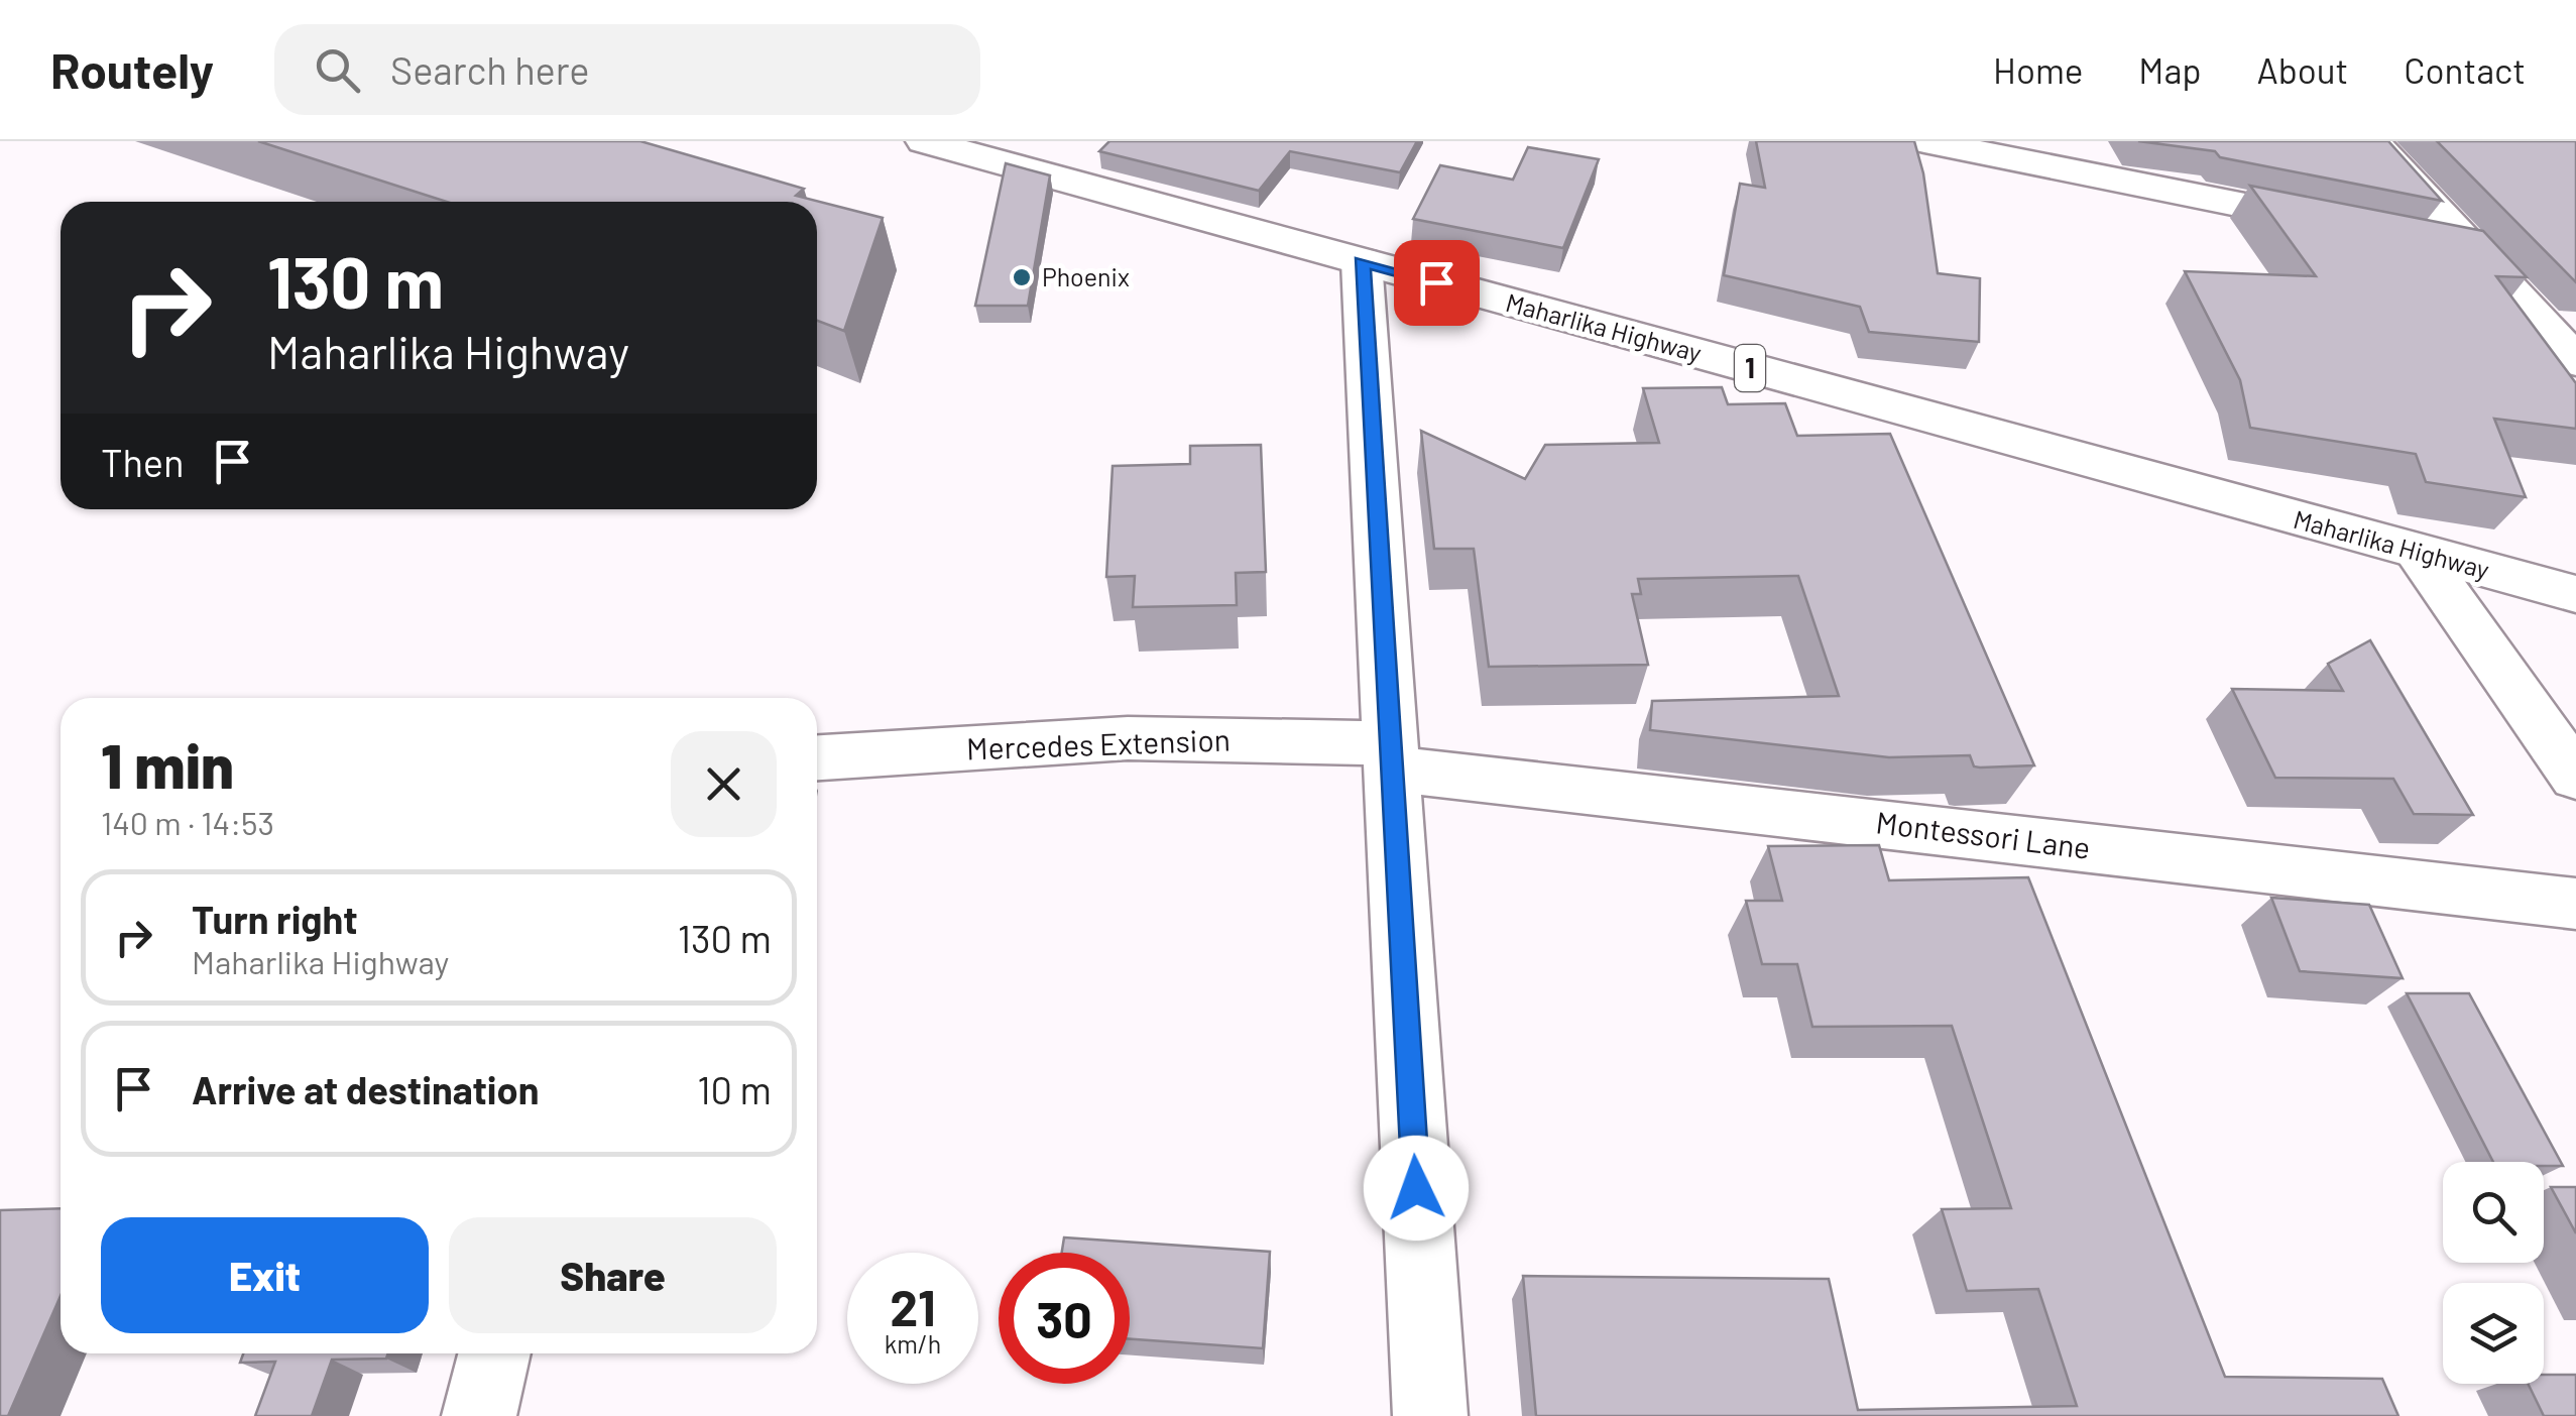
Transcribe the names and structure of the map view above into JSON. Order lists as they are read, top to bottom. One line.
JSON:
{"streets":{"main road":["Maharlika Highway","1","Mercedes Extension","Montessori Lane"]},"crossings":[["Mercedes Extension","Montessori Lane"]],"places":["Phoenix"],"page":{"header":"Routely","search":"Search here","nav":["Home","Map","About","Contact"],"turn":["130 m","Maharlika Highway"],"then":"Then","heading":["1 min","140 m · 14:53"],"list":[{"name":"Turn right","note":"Maharlika Highway","value":"130 m"},{"name":"Arrive at destination","value":"10 m"}],"buttons":["Exit","Share"],"speed":"21 km/h","limit":"30"}}
